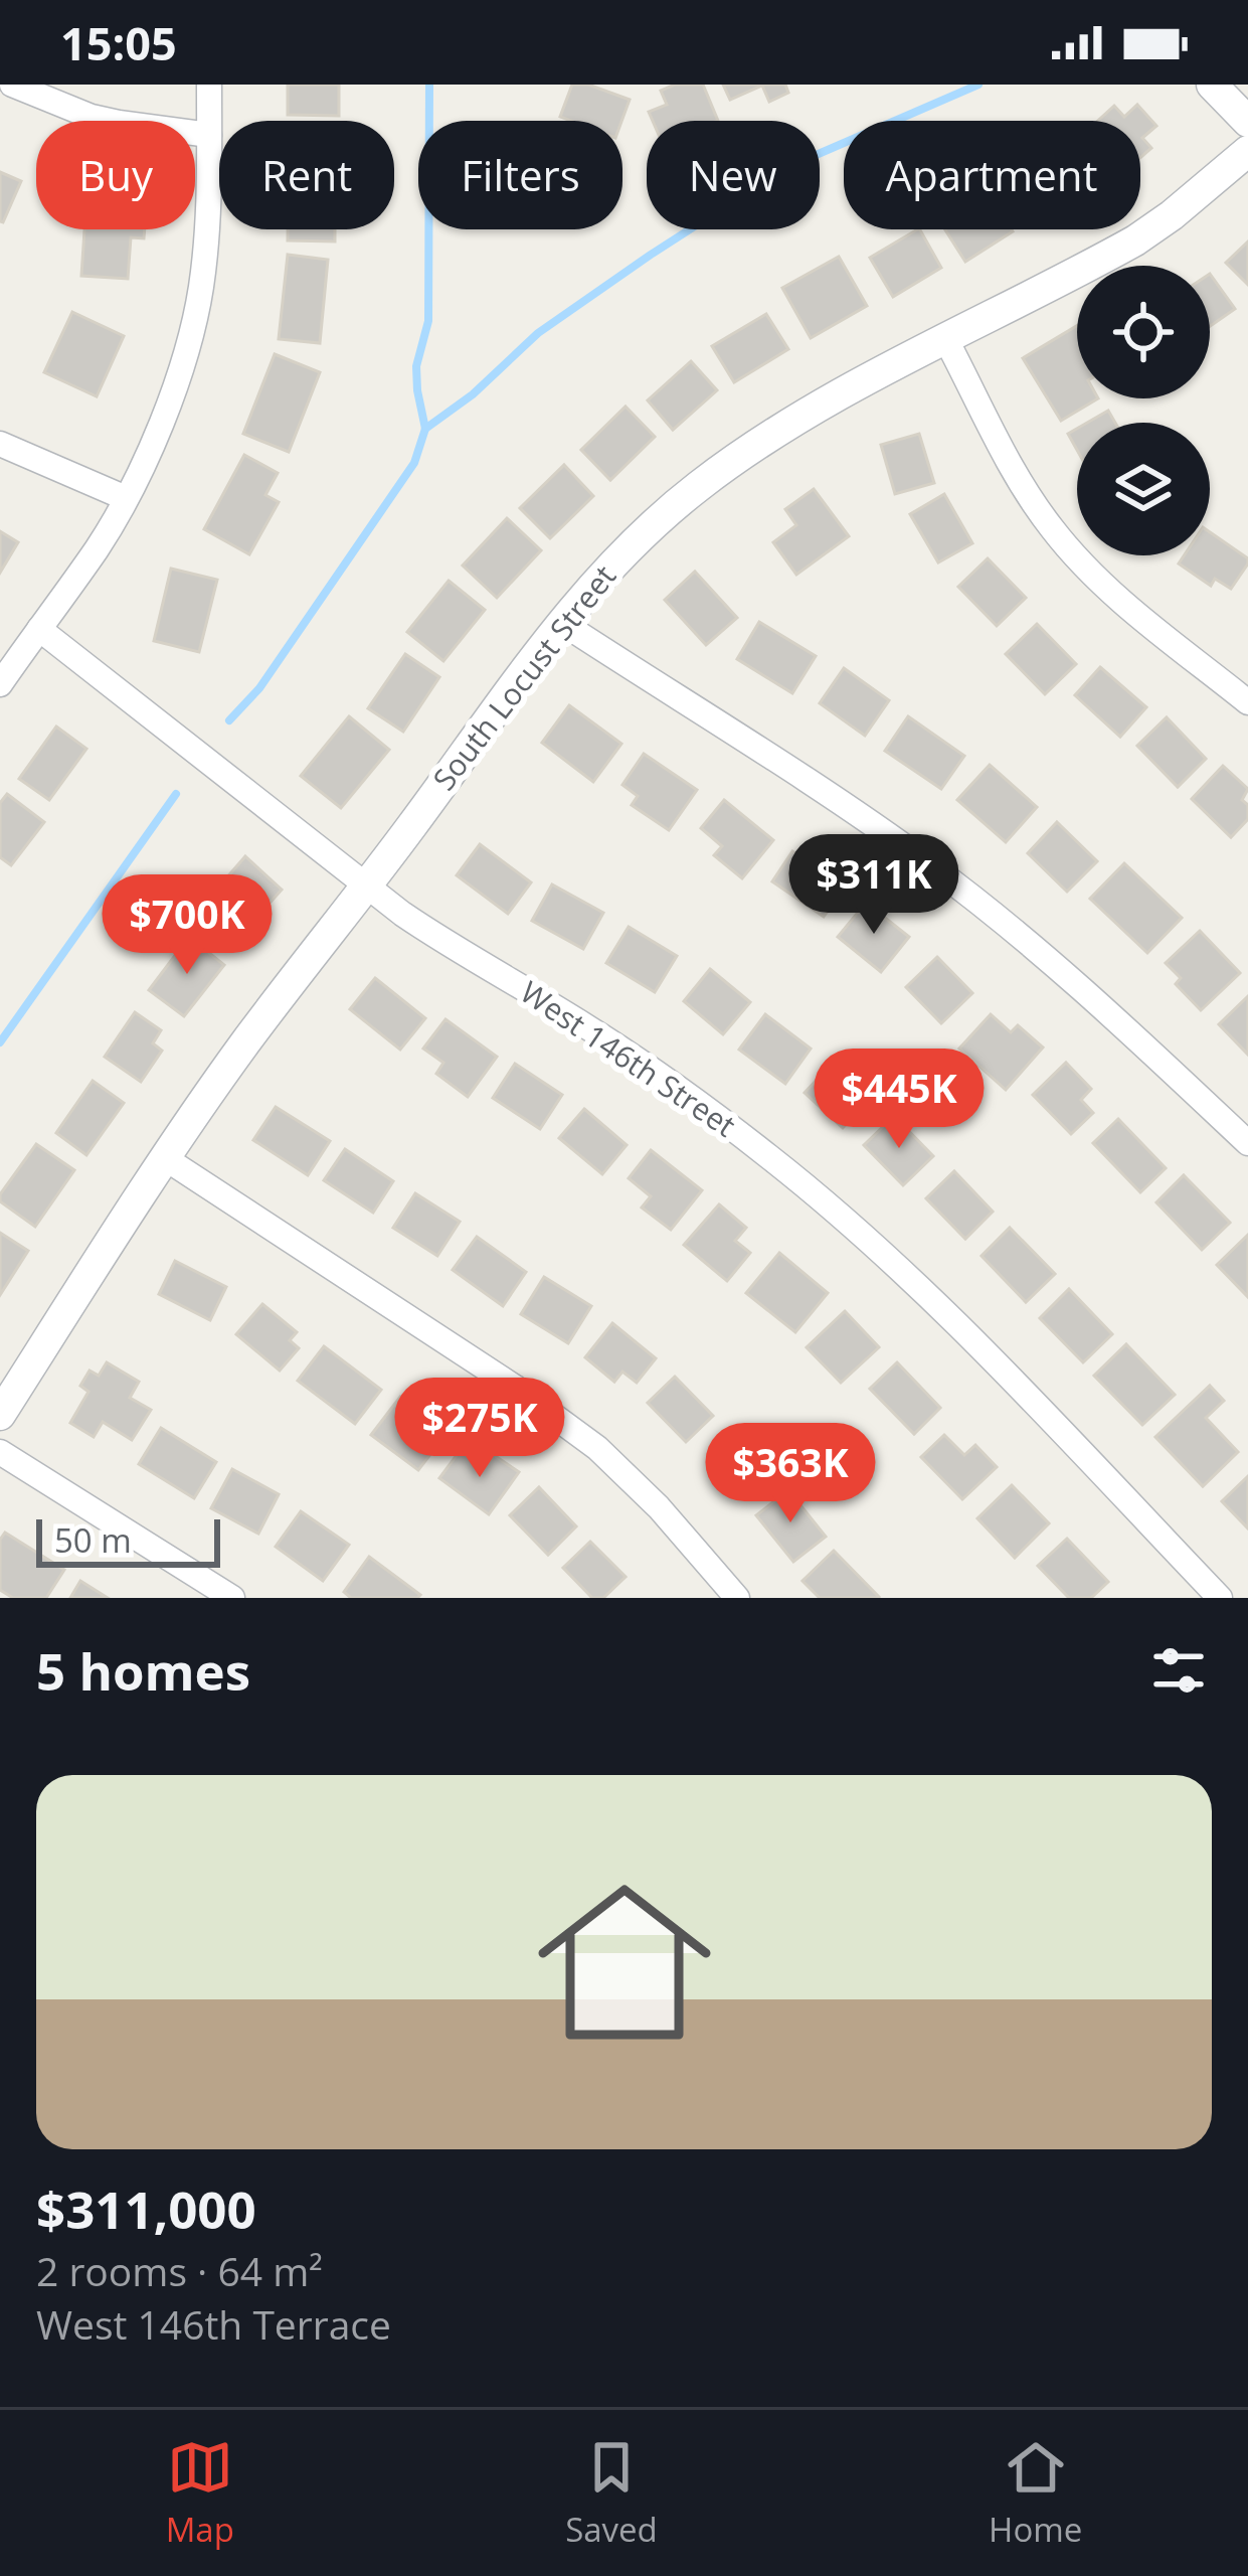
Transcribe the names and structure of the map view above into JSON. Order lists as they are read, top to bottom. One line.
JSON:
{"streets":{"street":["South Locust Street","West 146th Street"]},"crossings":[["South Locust Street","West 146th Street"]],"scale_bar":"50 m","page":{"status":"15:05","chip":["Buy","Rent","Filters","New","Apartment"],"price":["$311K","$700K","$445K","$275K","$363K"],"scale":"50 m","heading":"5 homes","list":[{"name":"$311,000","note":"2 rooms · 64 m² · West 146th Terrace"}],"tabs":["Map","Saved","Home"]}}
